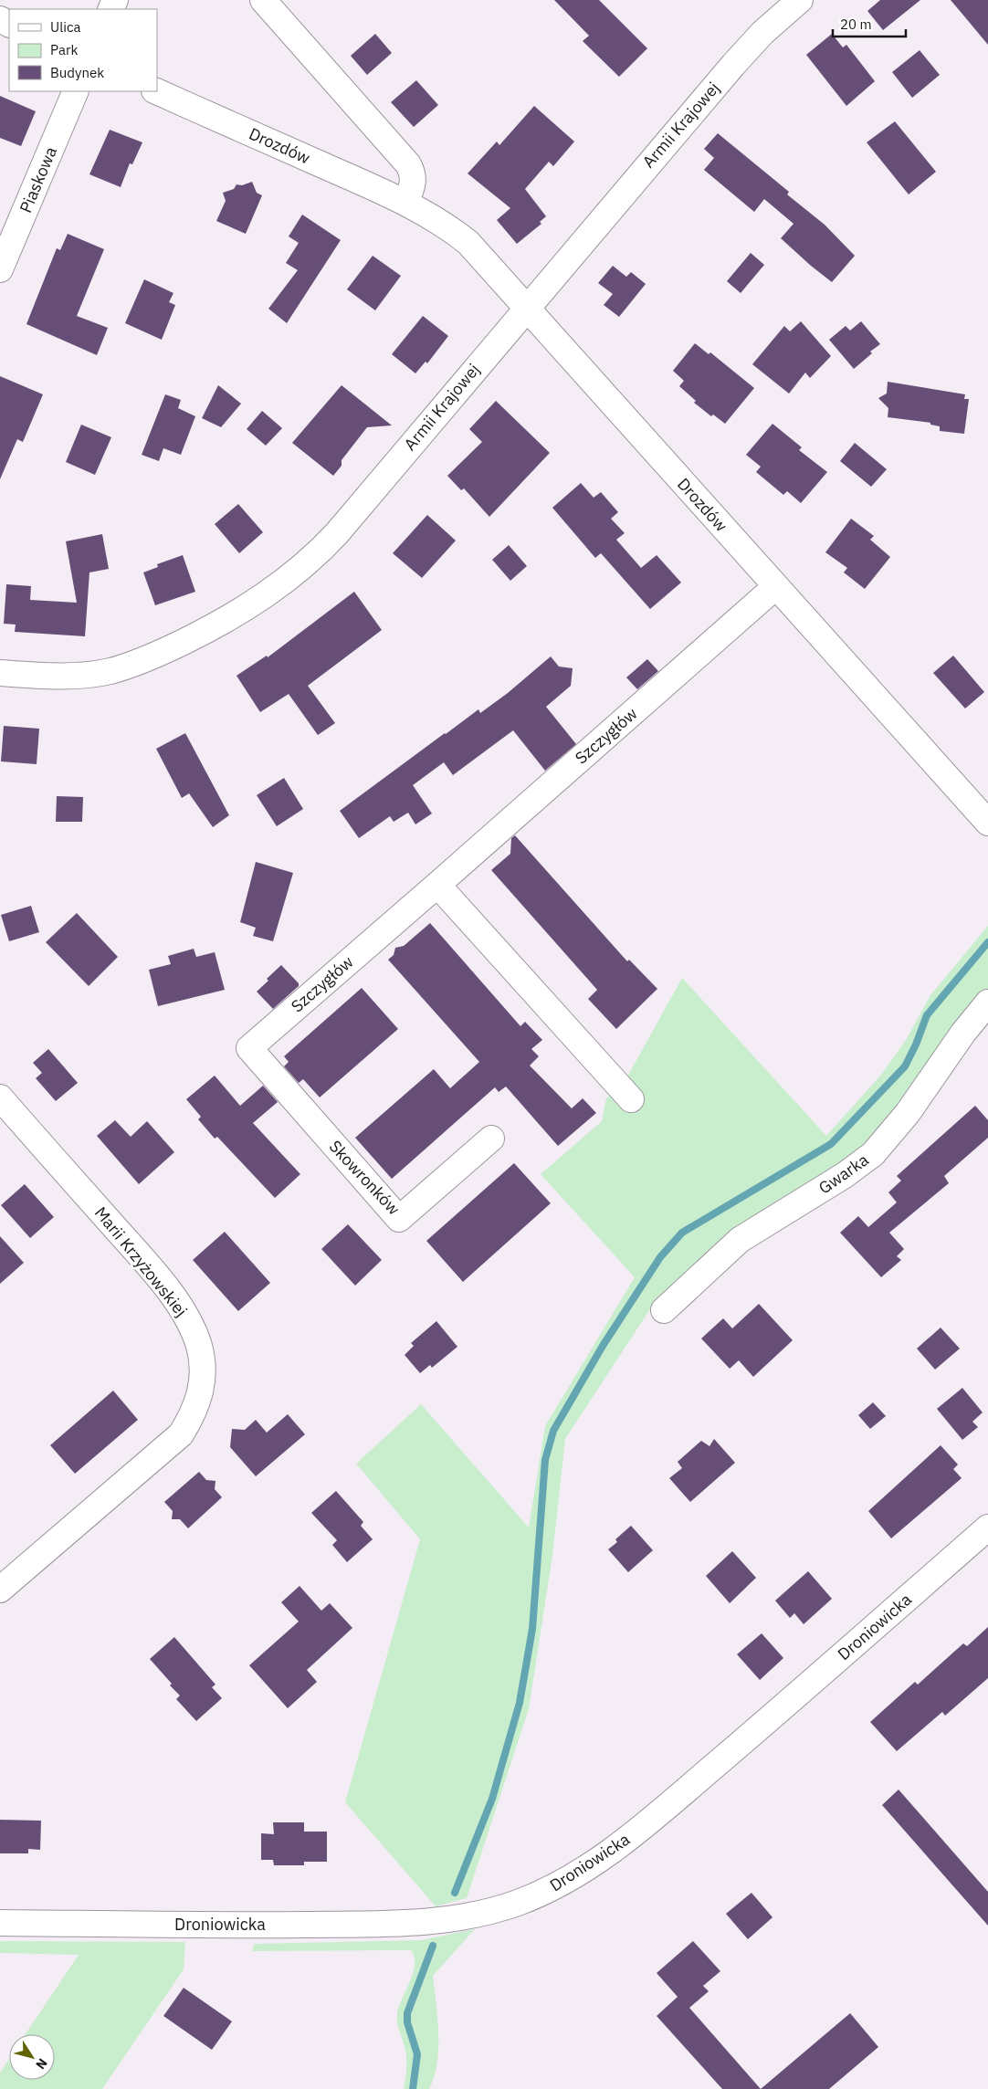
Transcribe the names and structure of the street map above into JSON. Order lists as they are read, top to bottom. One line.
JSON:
{"streets":{"street":["Armii Krajowej","Drozdów","Piaskowa","Szczygłów","Gwarka","Skowronków","Marii Krzyżowskiej","Droniowicka"]},"crossings":[["Armii Krajowej","Drozdów"],["Drozdów","Szczygłów"],["Szczygłów","Skowronków"]],"legend":["Ulica","Park","Budynek"],"scale_bar":"20 m","north":"bottom right"}
